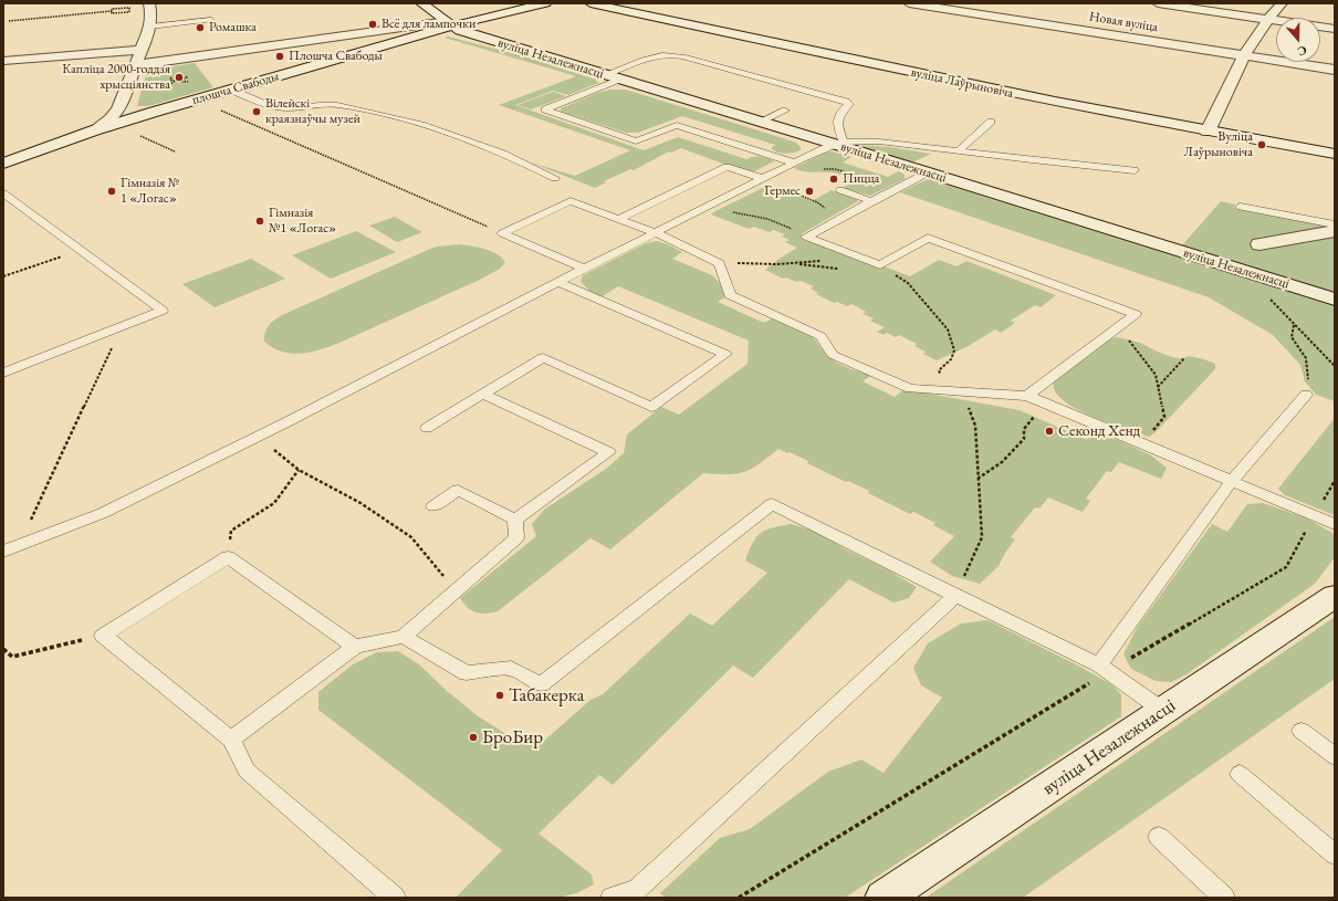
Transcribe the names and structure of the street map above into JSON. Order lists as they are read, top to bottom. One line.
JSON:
{"streets":{"street":["Новая вуліца","вуліца Незалежнасці","вуліца Лаўрыновіча","плошча Свабоды"]},"crossings":[["вуліца Незалежнасці","плошча Свабоды"]],"places":["Всё для лампочки","Ромашка","Плошча Свабоды","Капліца 2000-годдзя хрысціянства","Вілейскі краязнаўчы музей","Вуліца Лаўрыновіча","Пицца","Гімназія № 1 «Логас»","Гермес","Гімназія №1 «Логас»","Секонд Хенд","Табакерка","БроБир"],"north":"bottom"}
